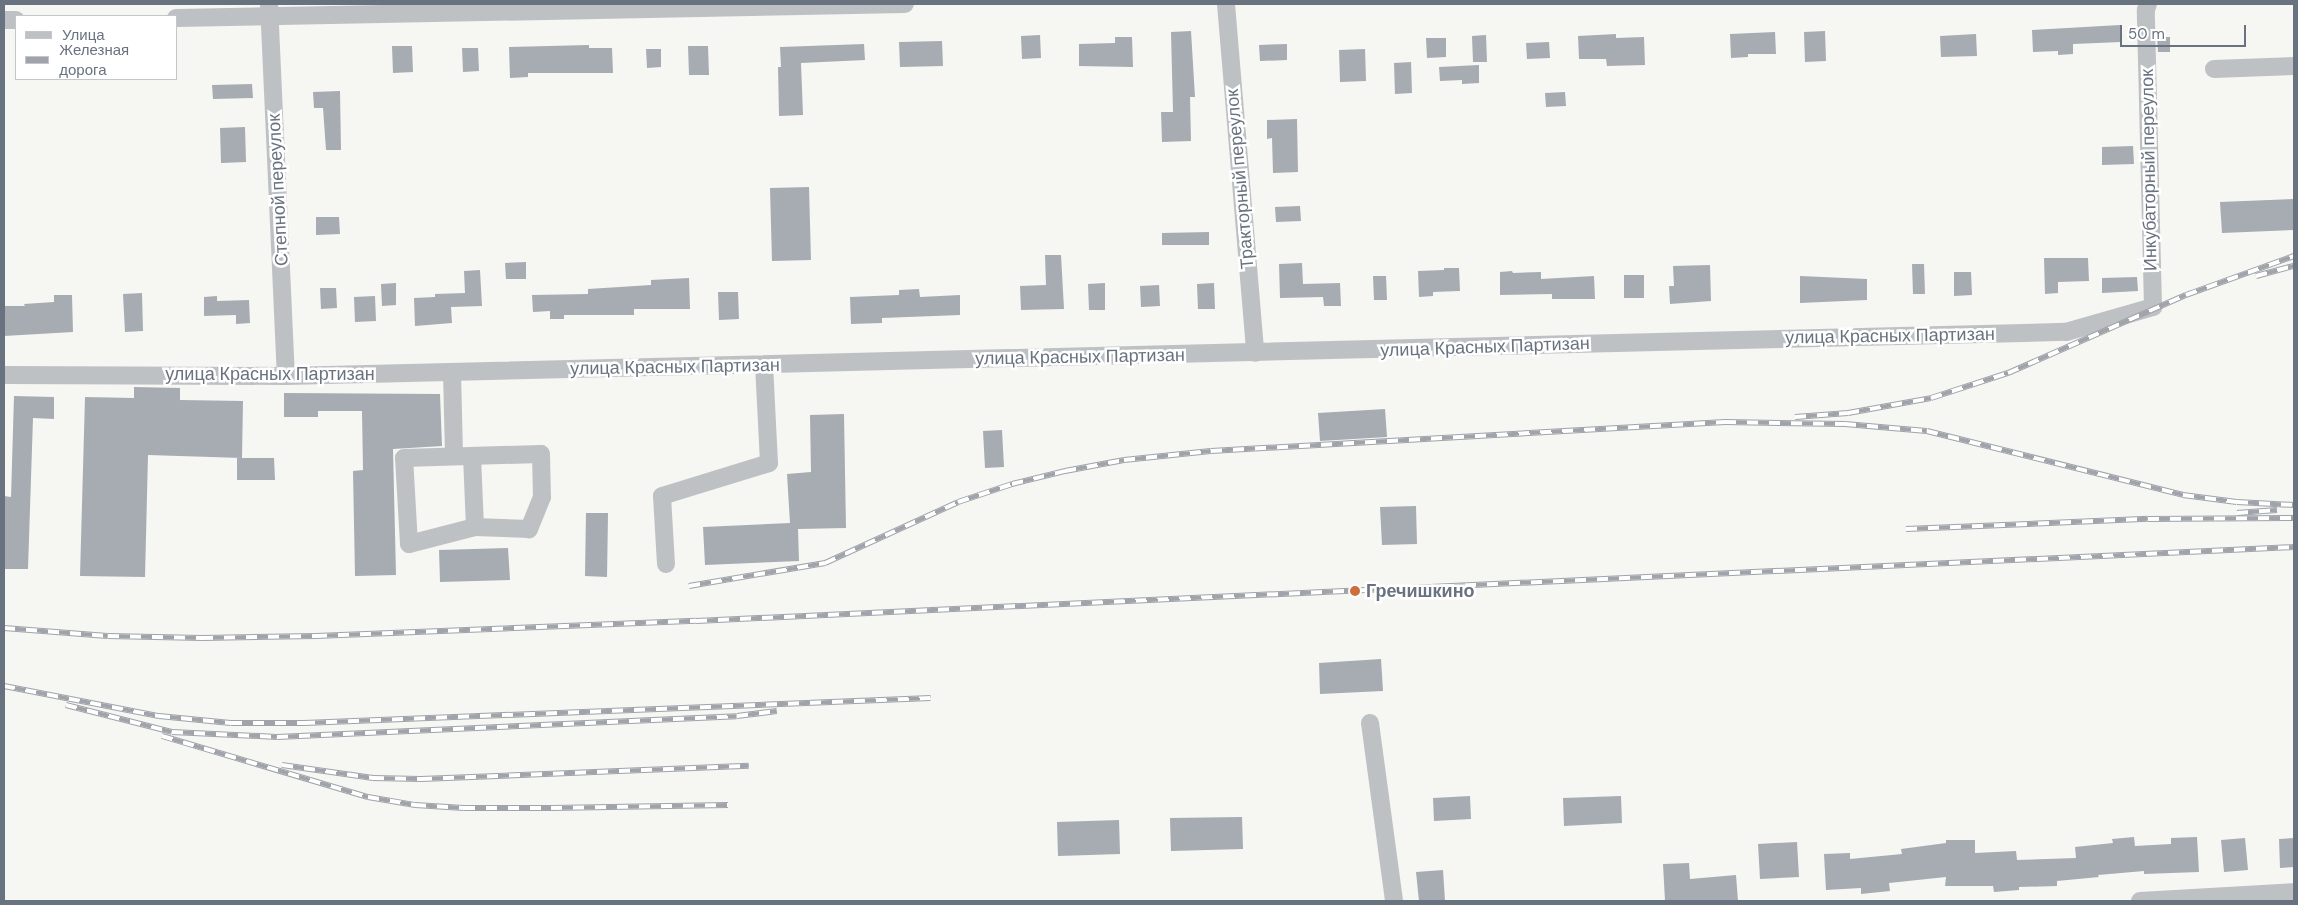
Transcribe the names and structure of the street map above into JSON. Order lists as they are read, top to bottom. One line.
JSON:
{"streets":{"street":["Инкубаторный переулок","Тракторный переулок","Степной переулок","улица Красных Партизан"]},"crossings":[["Инкубаторный переулок","улица Красных Партизан"],["Тракторный переулок","улица Красных Партизан"],["Степной переулок","улица Красных Партизан"]],"places":["Гречишкино"],"legend":["Улица","Железная дорога"],"scale_bar":"50 m"}
